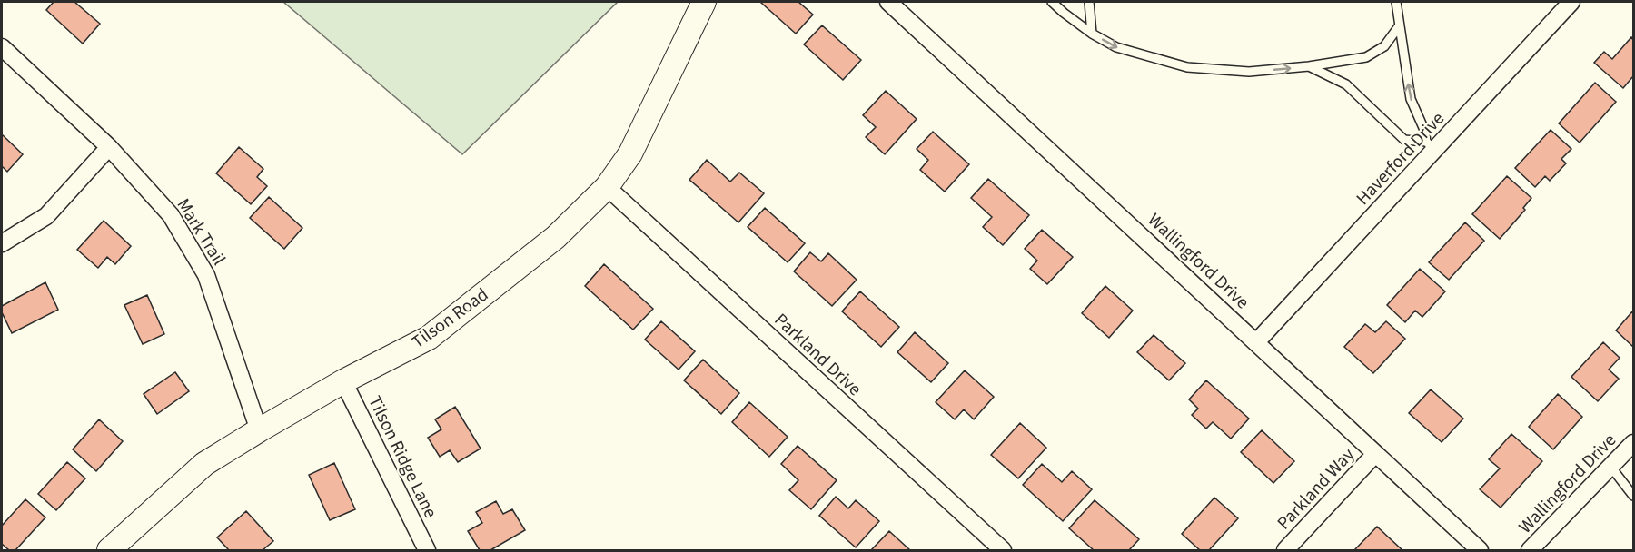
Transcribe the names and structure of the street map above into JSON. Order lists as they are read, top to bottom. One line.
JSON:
{"streets":{"street":["Haverford Drive","Mark Trail","Wallingford Drive","Tilson Road","Parkland Drive","Tilson Ridge Lane","Parkland Way"]},"crossings":[["Haverford Drive","Wallingford Drive"],["Mark Trail","Tilson Road"],["Wallingford Drive","Parkland Way"],["Tilson Road","Parkland Drive"],["Tilson Road","Tilson Ridge Lane"]]}
